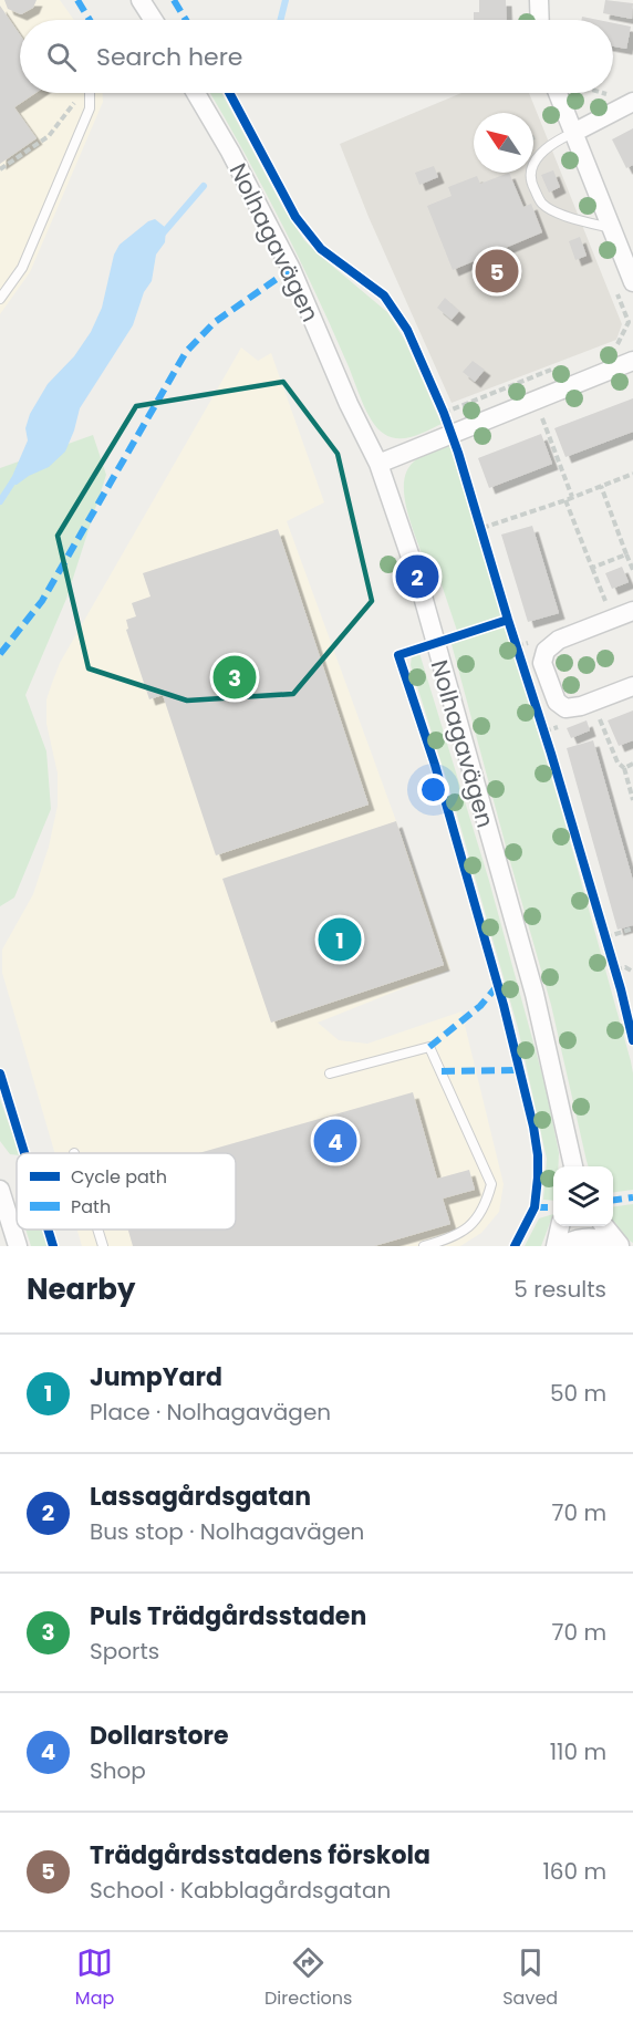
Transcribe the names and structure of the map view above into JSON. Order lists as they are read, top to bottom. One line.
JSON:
{"streets":{"street":["Nolhagavägen"]},"legend":["Cycle path","Path"],"north":"top left","page":{"search":"Search here","pins":["5","2","3","1","4"],"heading":["Nearby","5 results"],"list":[{"mark":"1","name":"JumpYard","note":"Place · Nolhagavägen","value":"50 m"},{"mark":"2","name":"Lassagårdsgatan","note":"Bus stop · Nolhagavägen","value":"70 m"},{"mark":"3","name":"Puls Trädgårdsstaden","note":"Sports","value":"70 m"},{"mark":"4","name":"Dollarstore","note":"Shop","value":"110 m"},{"mark":"5","name":"Trädgårdsstadens förskola","note":"School · Kabblagårdsgatan","value":"160 m"}],"nav":["Map","Directions","Saved"]}}
